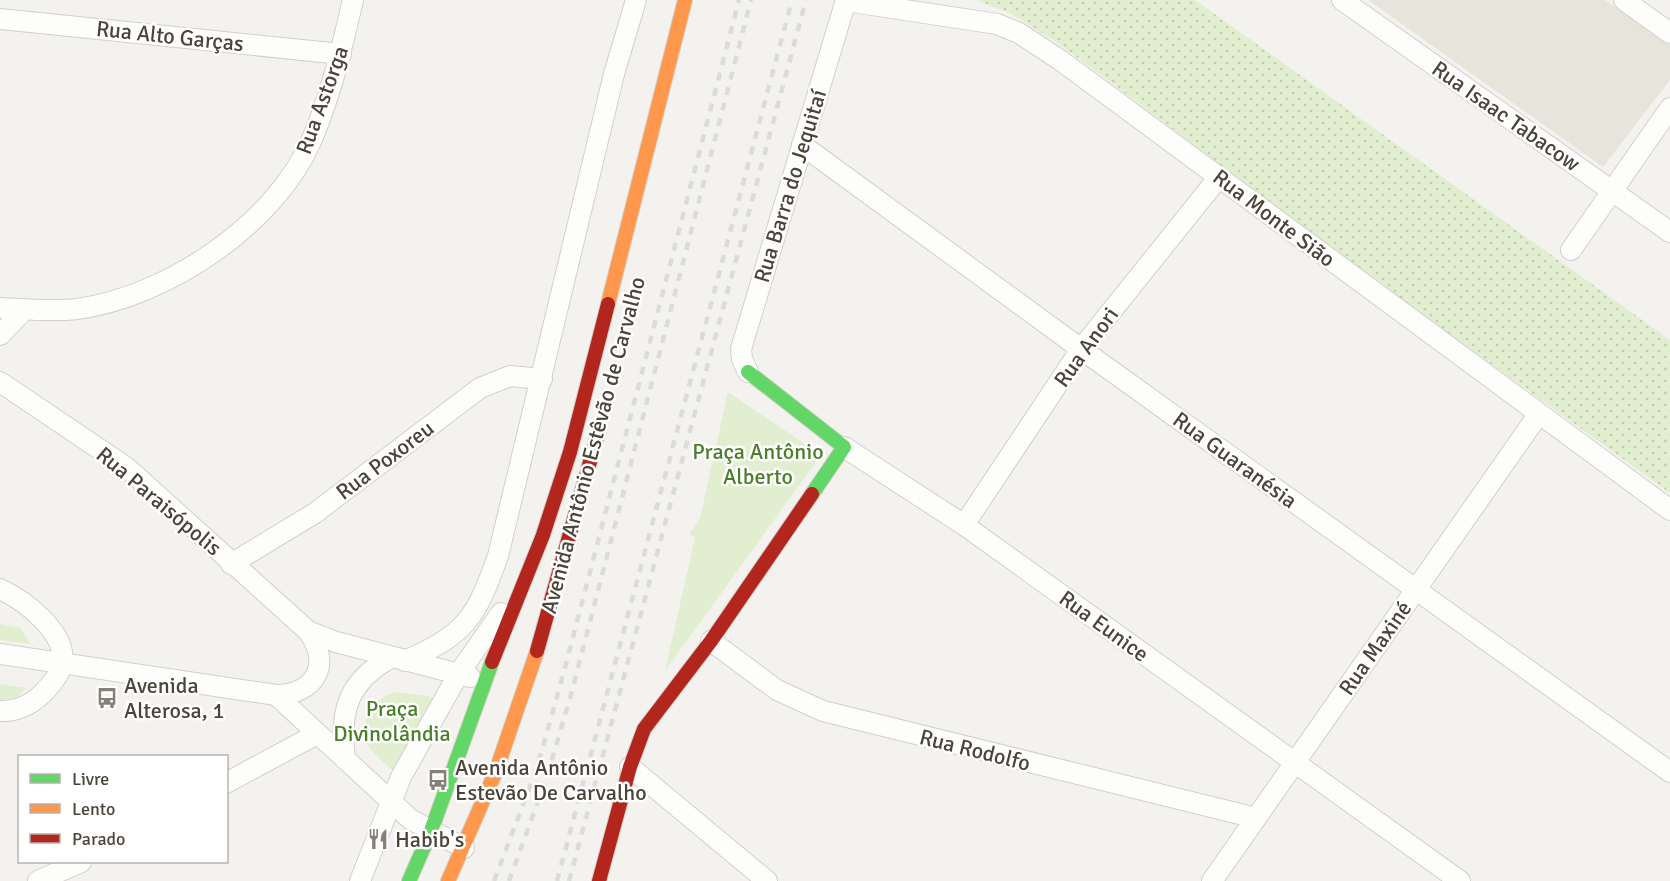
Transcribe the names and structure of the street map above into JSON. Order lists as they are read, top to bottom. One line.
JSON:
{"streets":{"main road":["Avenida Antônio Estêvão de Carvalho","Rua Eunice"],"street":["Rua Alto Garças","Rua Astorga","Rua Isaac Tabacow","Rua Barra do Jequitaí","Rua Monte Sião","Rua Anori","Rua Poxoreu","Rua Guaranésia","Rua Paraisópolis","Rua Maxiné","Rua Rodolfo"]},"crossings":[["Rua Alto Garças","Rua Astorga"],["Rua Barra do Jequitaí","Rua Monte Sião"],["Rua Barra do Jequitaí","Rua Guaranésia"],["Rua Barra do Jequitaí","Rua Eunice"],["Rua Monte Sião","Rua Anori"],["Rua Monte Sião","Rua Maxiné"],["Rua Anori","Rua Guaranésia"],["Rua Anori","Rua Eunice"],["Rua Poxoreu","Rua Paraisópolis"],["Rua Guaranésia","Rua Maxiné"],["Rua Eunice","Rua Maxiné"],["Rua Maxiné","Rua Rodolfo"]],"parks":["Praça Antônio Alberto","Praça Divinolândia"],"places":{"bus stop":["Avenida Alterosa, 1","Avenida Antônio Estevão De Carvalho"],"restaurant":["Habib's"]},"legend":["Livre","Lento","Parado"]}
